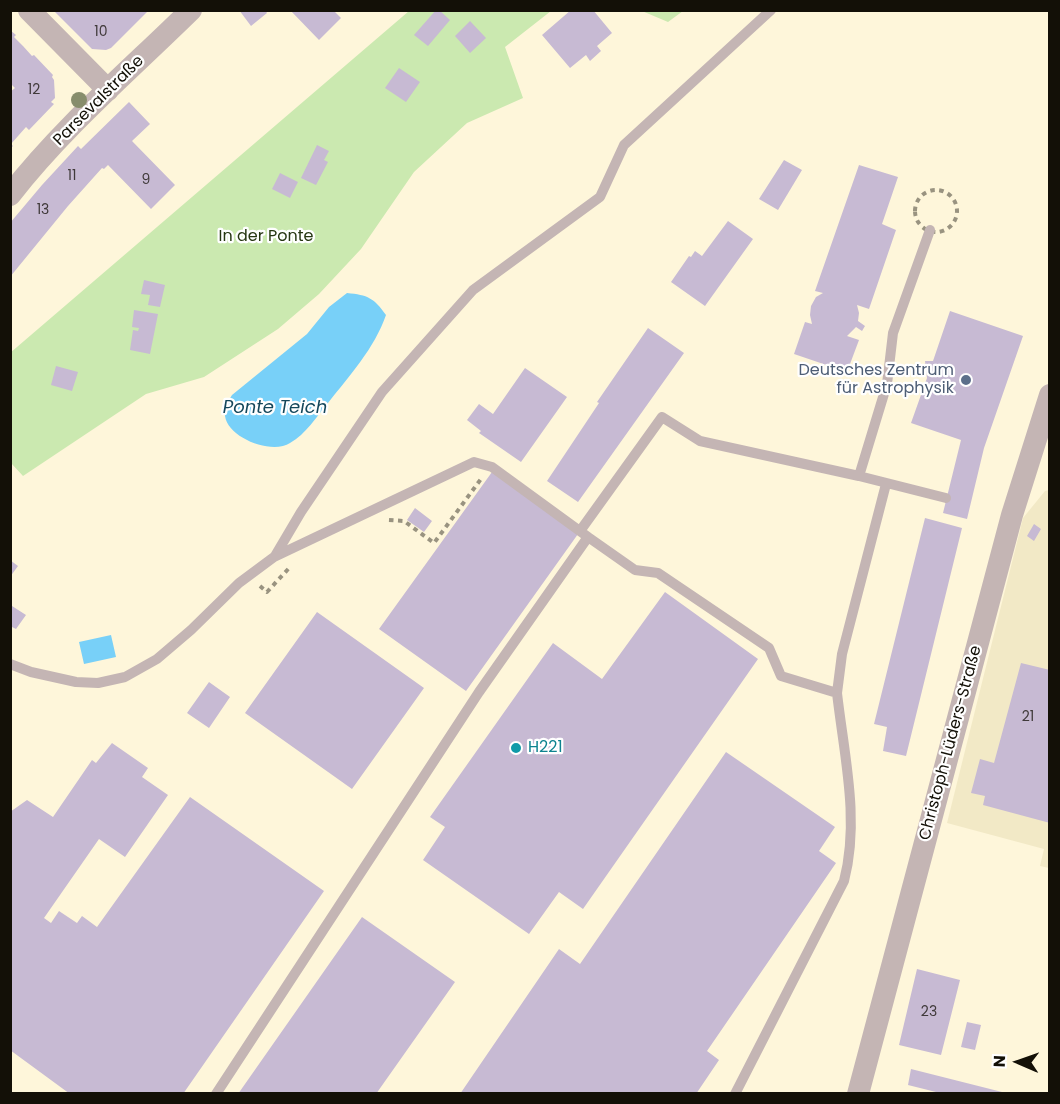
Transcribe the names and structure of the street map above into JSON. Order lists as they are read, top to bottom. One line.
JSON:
{"streets":{"street":["Parsevalstraße","Christoph-Lüders-Straße"]},"water":["Ponte Teich"],"parks":["In der Ponte"],"places":["Deutsches Zentrum für Astrophysik","H221"],"house_numbers":["10","12","11","9","13","21","23"],"north":"left"}
